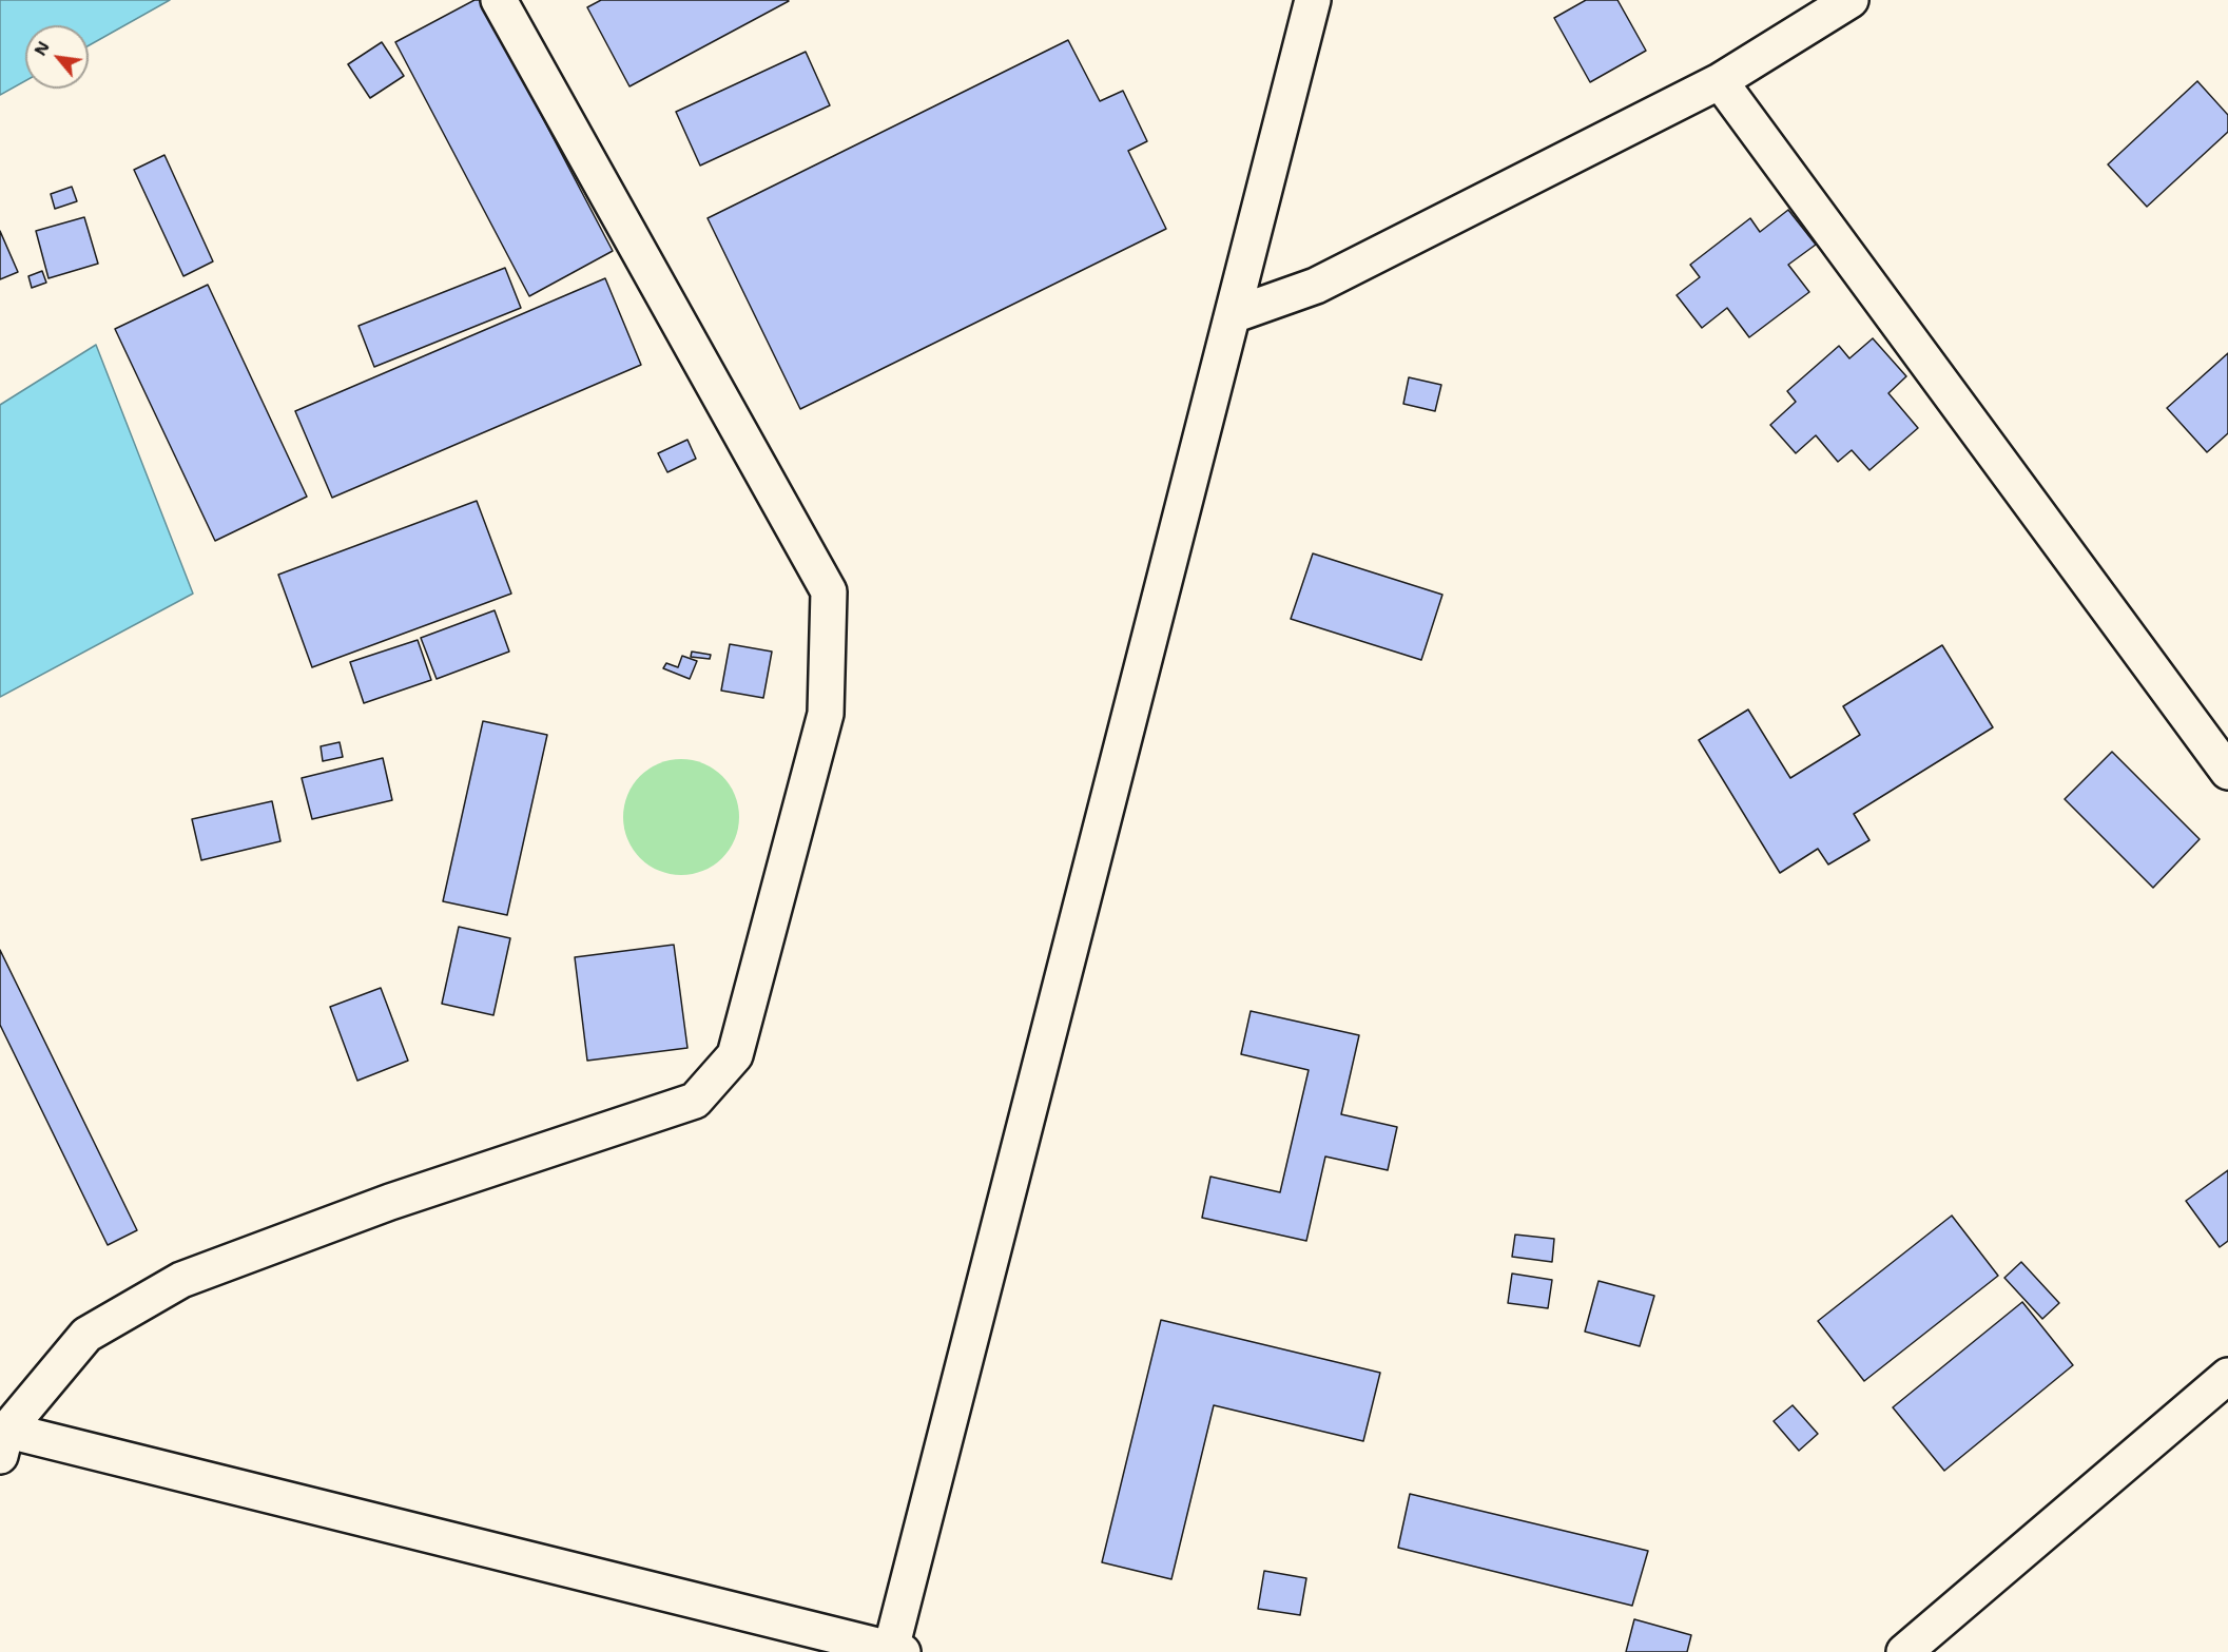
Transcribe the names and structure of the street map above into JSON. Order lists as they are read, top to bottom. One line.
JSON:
{"north":"top left"}
